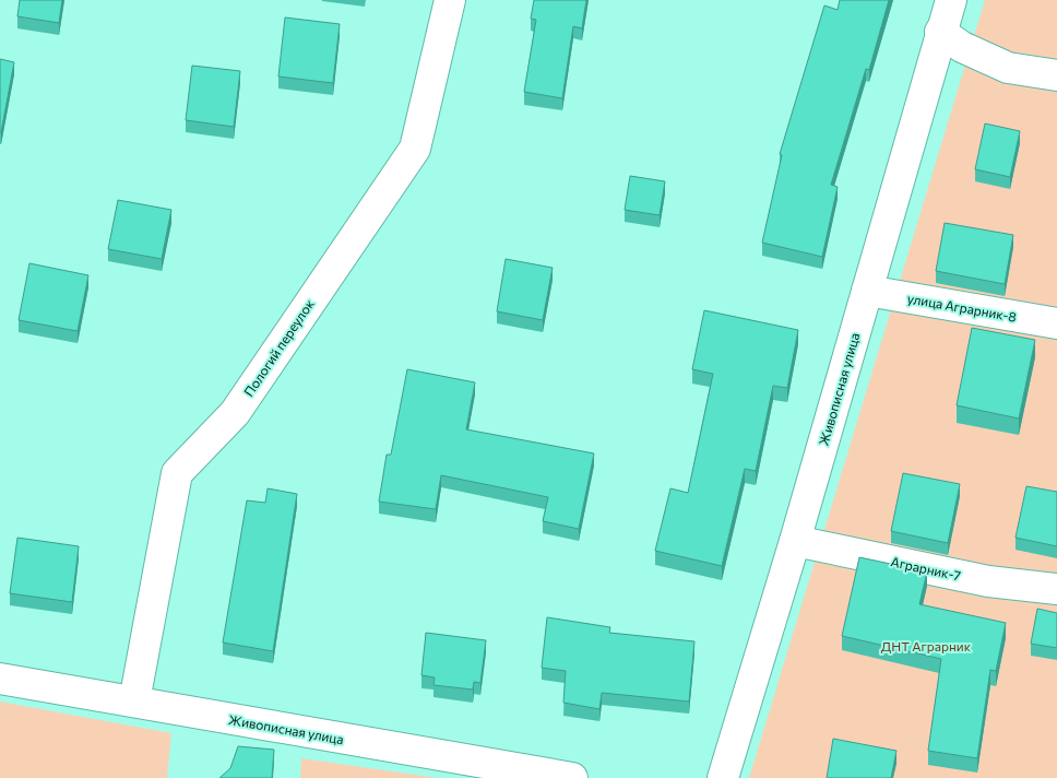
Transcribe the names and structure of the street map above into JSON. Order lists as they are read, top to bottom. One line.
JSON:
{"streets":{"street":["улица Аграрник-8","Пологий переулок","Живописная улица","Аграрник-7"]},"crossings":[["улица Аграрник-8","Живописная улица"],["Пологий переулок","Живописная улица"],["Живописная улица","Аграрник-7"]],"parks":["ДНТ Аграрник"]}
